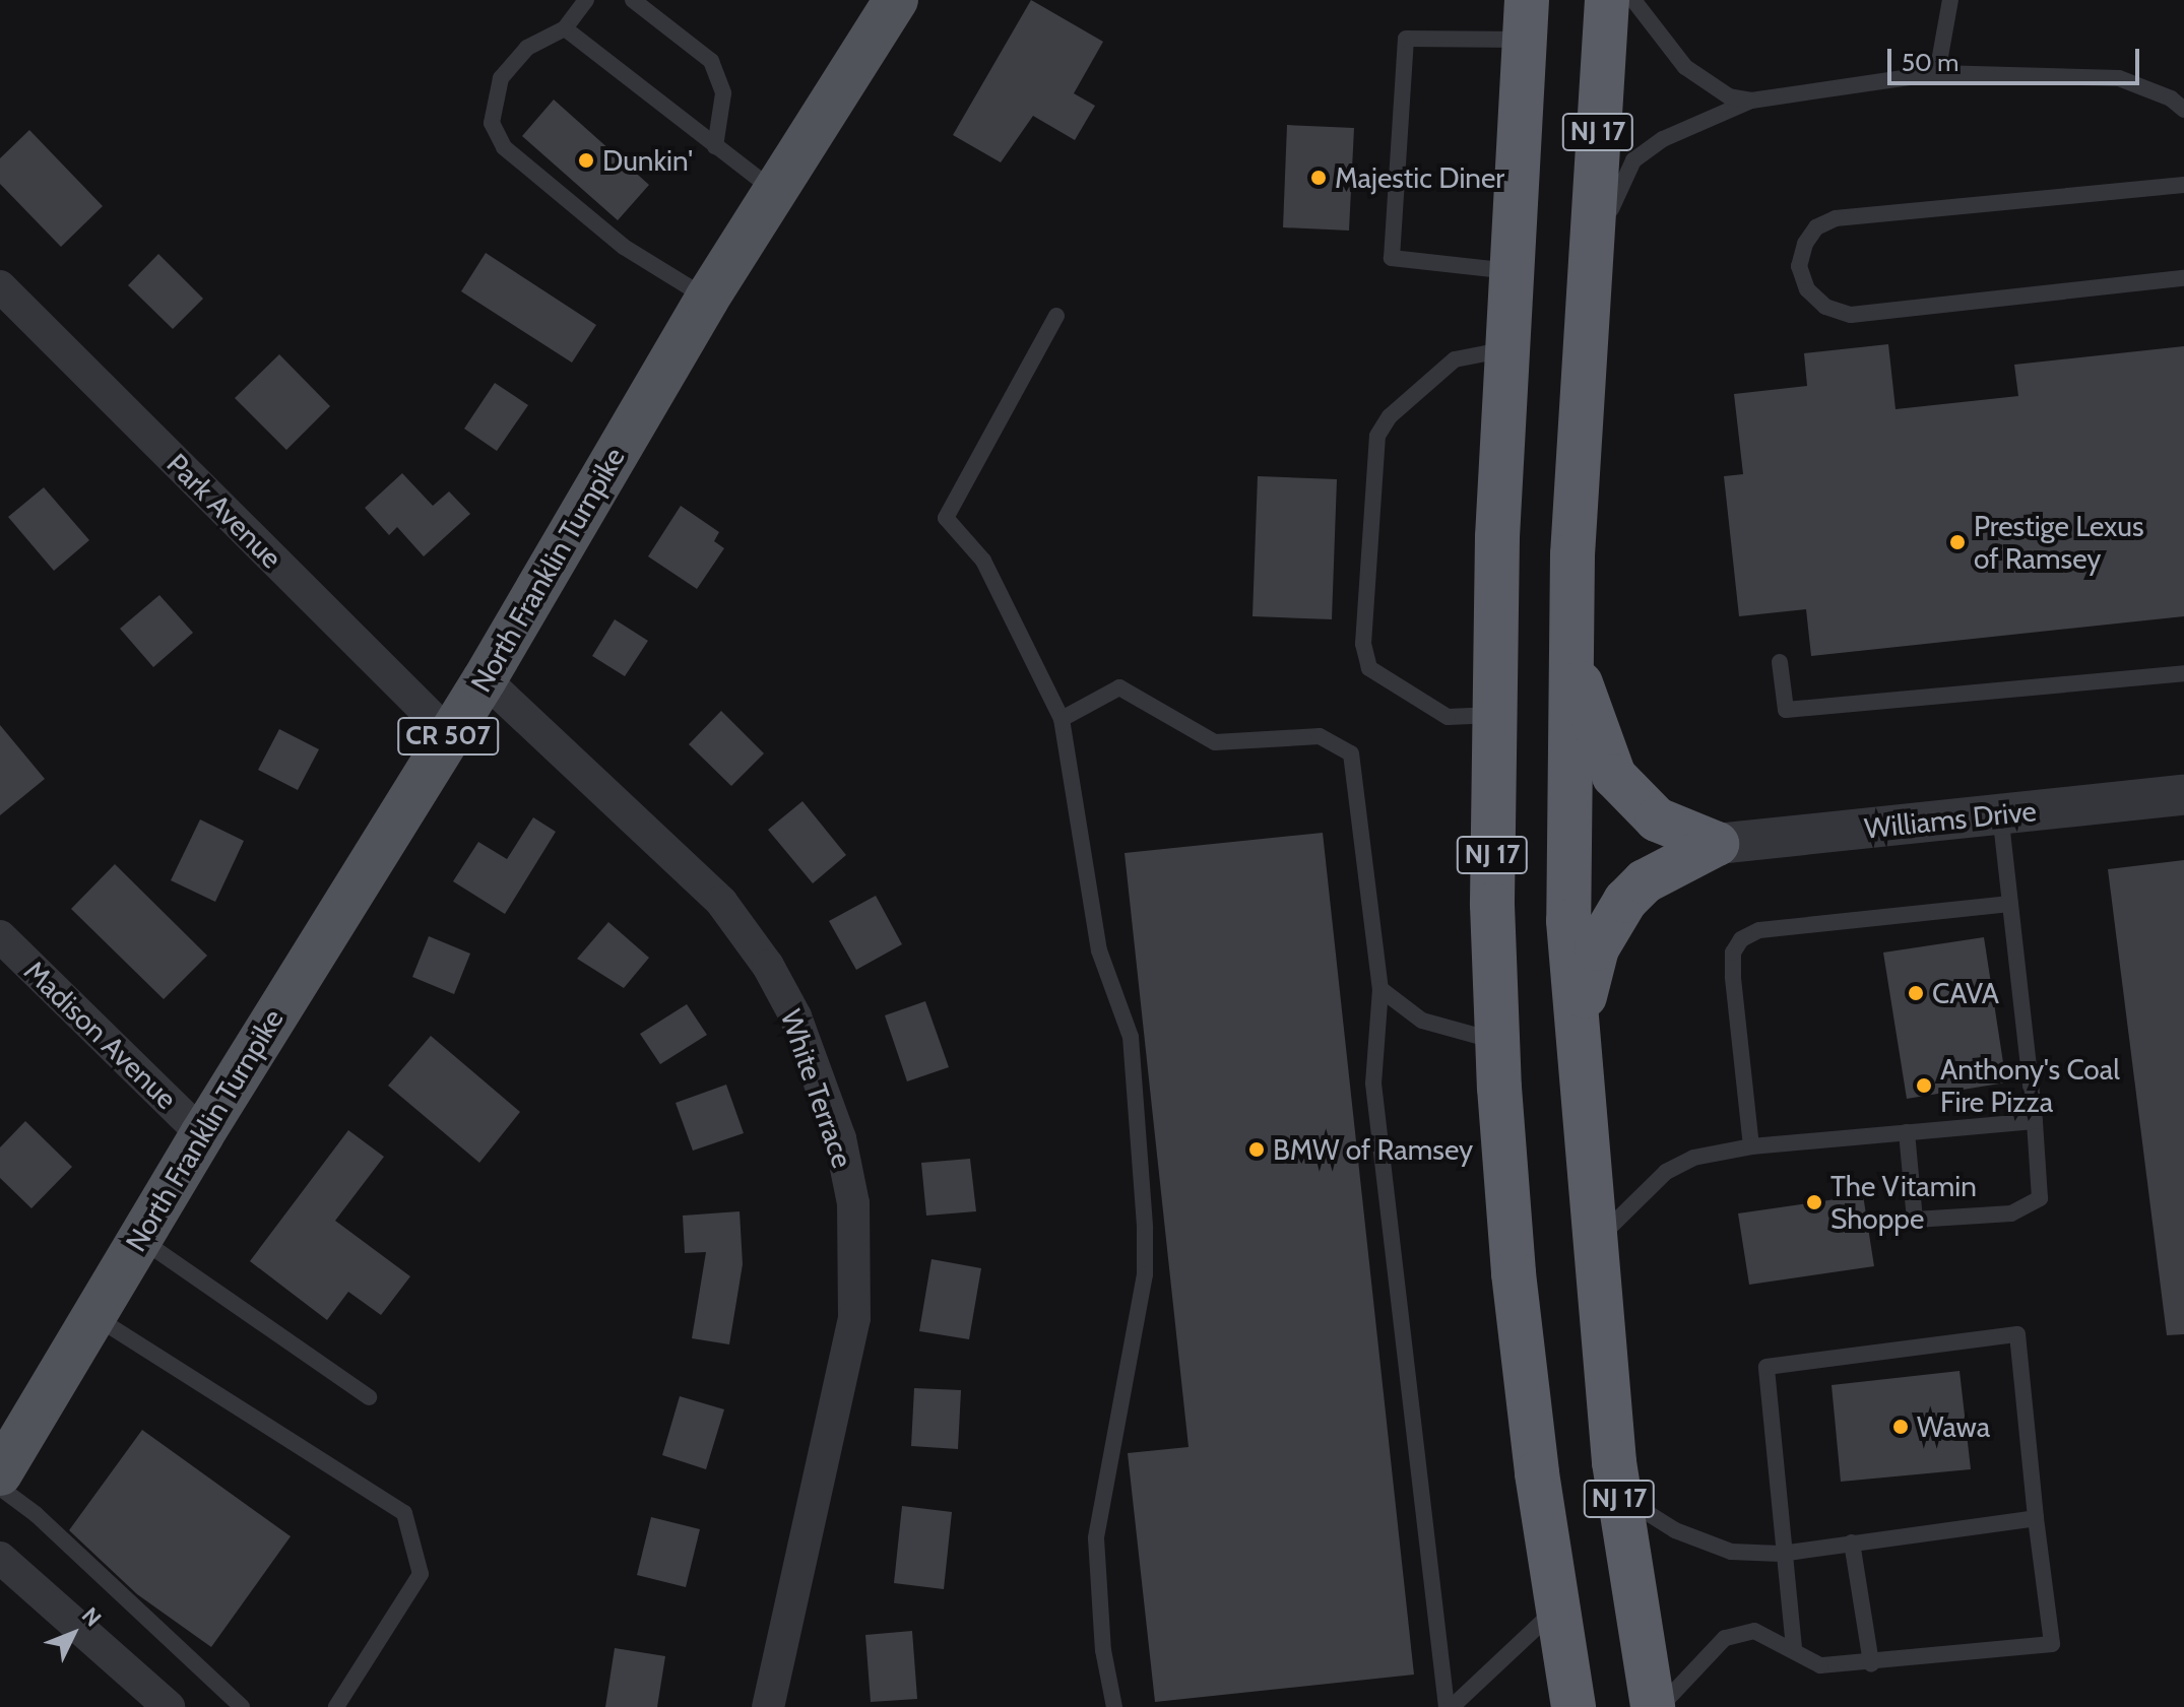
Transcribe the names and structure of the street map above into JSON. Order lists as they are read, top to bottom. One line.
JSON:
{"streets":{"highway":["NJ 17"],"main road":["North Franklin Turnpike","CR 507"],"street":["Park Avenue","Williams Drive","Madison Avenue","White Terrace"]},"crossings":[["Park Avenue","North Franklin Turnpike"],["North Franklin Turnpike","Madison Avenue"],["North Franklin Turnpike","White Terrace"]],"places":["Dunkin'","Majestic Diner","Prestige Lexus of Ramsey","CAVA","Anthony's Coal Fire Pizza","BMW of Ramsey","The Vitamin Shoppe","Wawa"],"scale_bar":"50 m","north":"top right"}
